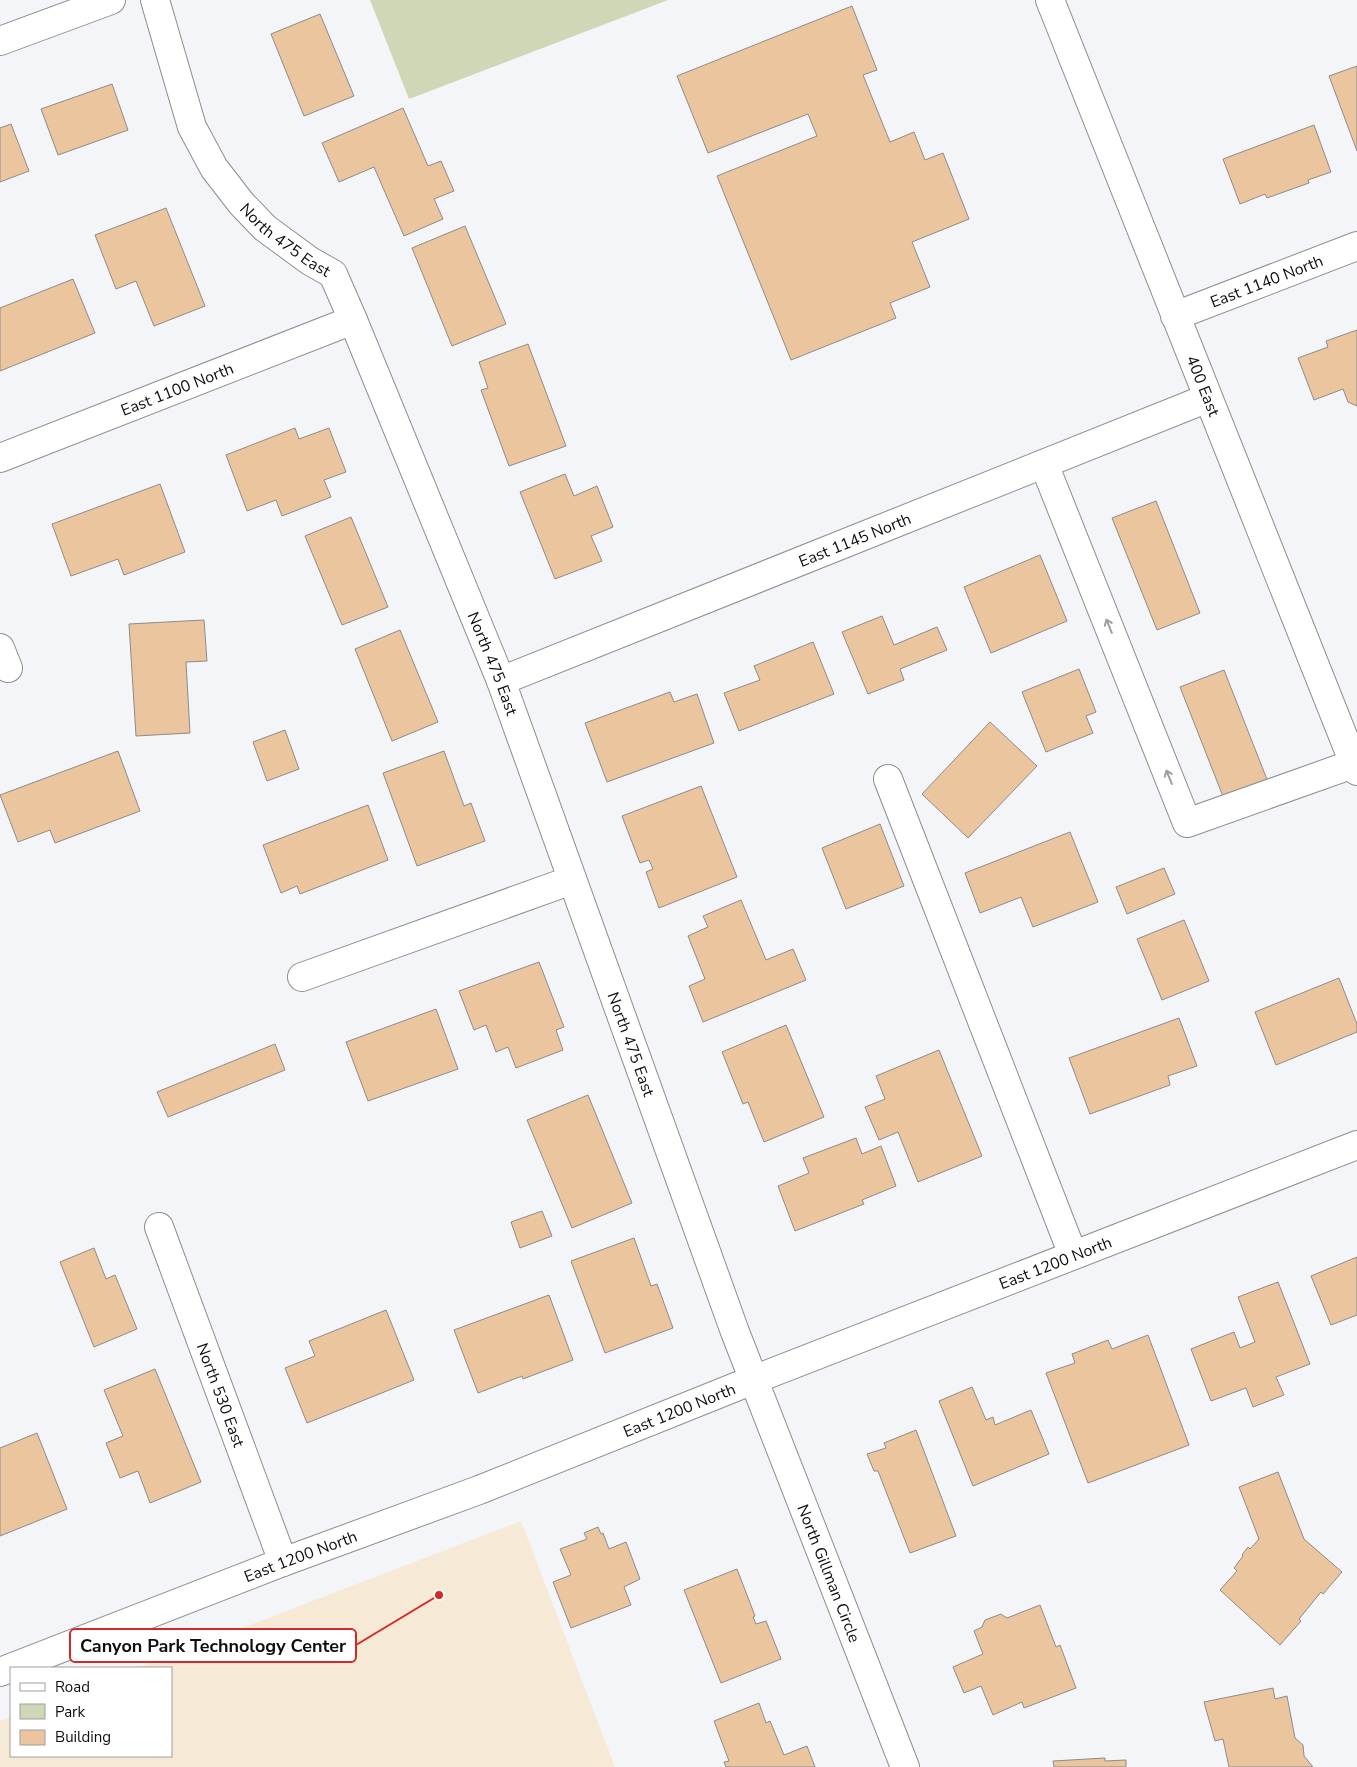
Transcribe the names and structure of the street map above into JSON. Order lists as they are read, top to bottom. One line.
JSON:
{"streets":{"street":["North 475 East","East 1140 North","400 East","East 1100 North","East 1145 North","East 1200 North","North 530 East","North Gillman Circle"]},"crossings":[["North 475 East","East 1100 North"],["North 475 East","East 1145 North"],["North 475 East","East 1200 North"],["North 475 East","North Gillman Circle"],["East 1140 North","400 East"],["400 East","East 1145 North"],["East 1200 North","North 530 East"],["East 1200 North","North Gillman Circle"]],"places":["Canyon Park Technology Center"],"legend":["Road","Park","Building"]}
